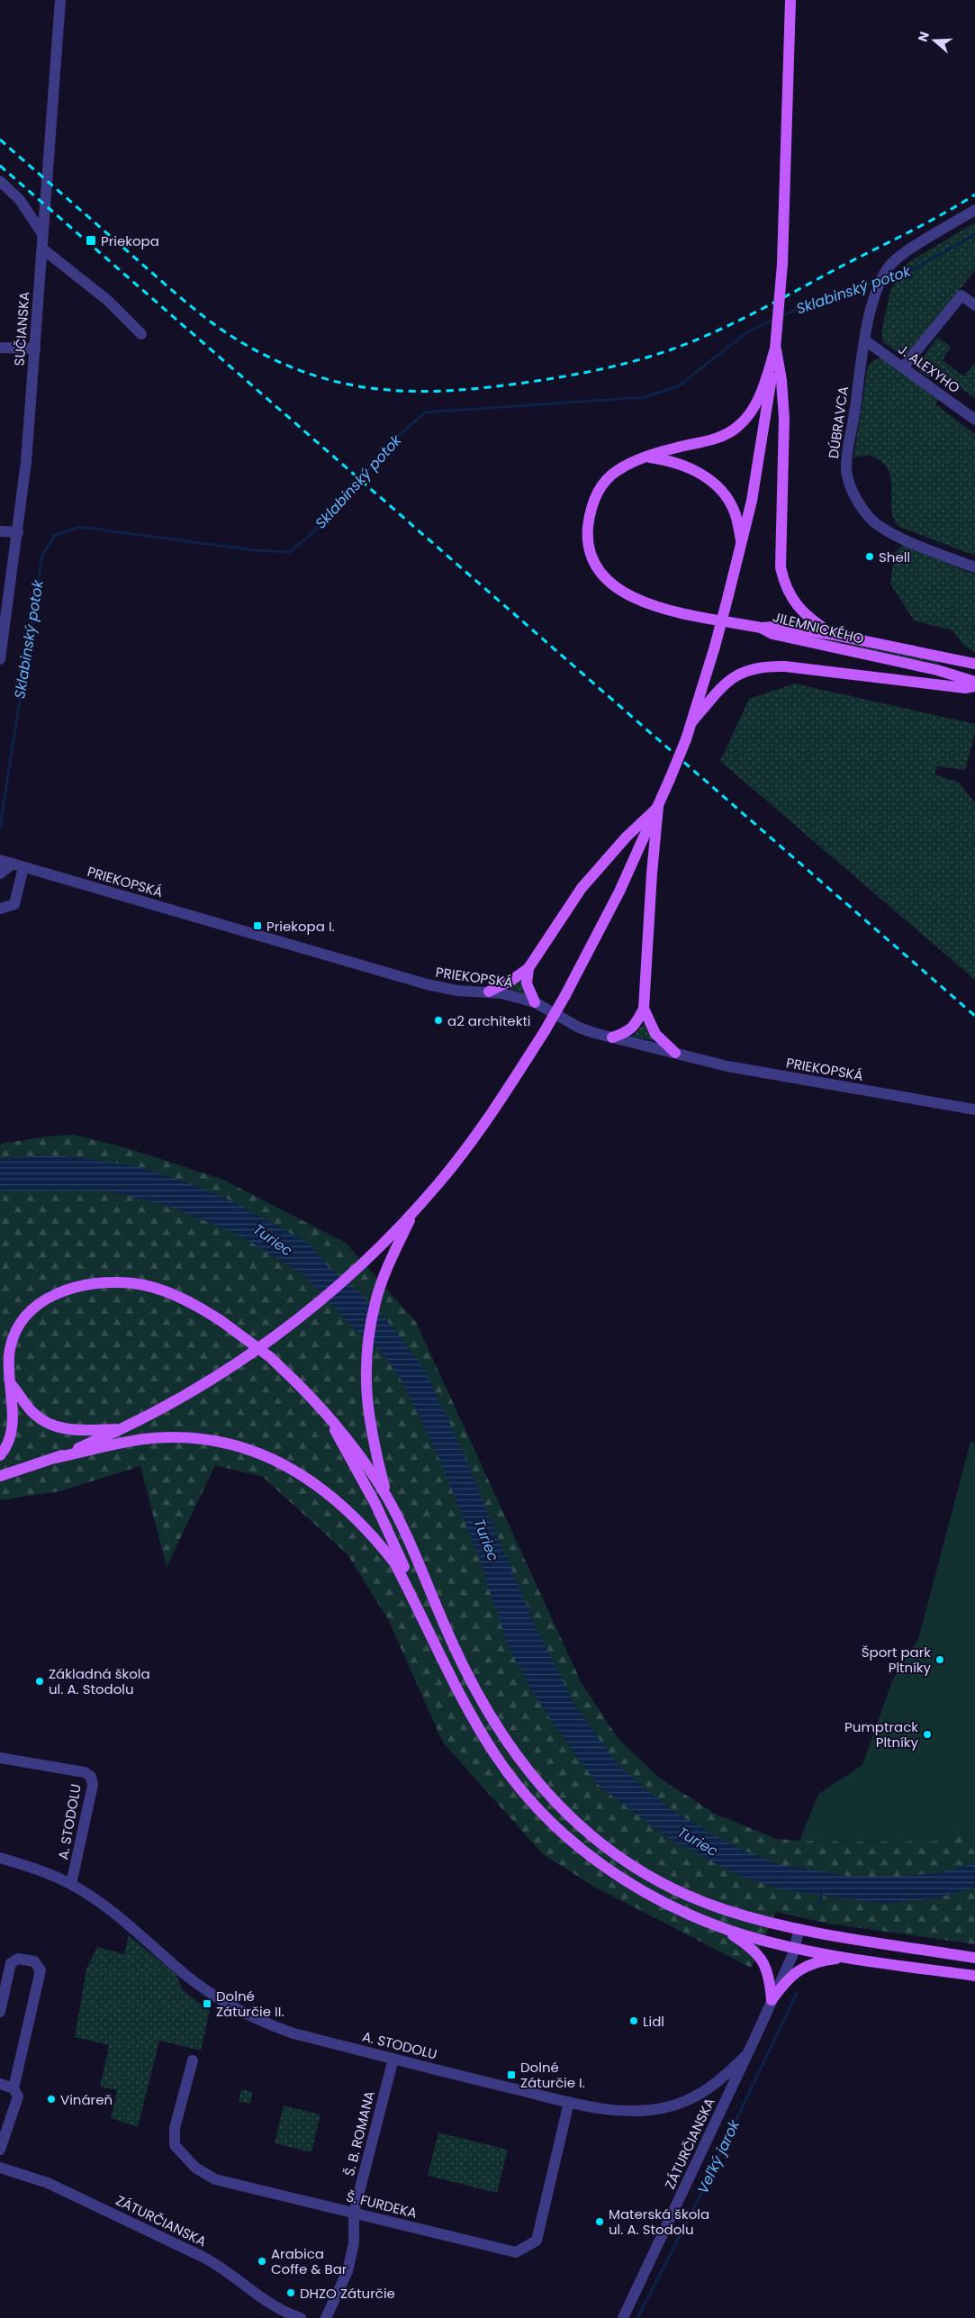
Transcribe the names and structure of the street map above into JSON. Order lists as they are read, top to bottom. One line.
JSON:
{"streets":{"main road":["JILEMNICKÉHO"],"street":["SUČIANSKA","J. ALEXYHO","DÚBRAVCA","PRIEKOPSKÁ","A. STODOLU","Š. B. ROMANA","ZÁTURČIANSKA","Š. FURDEKA"]},"crossings":[["J. ALEXYHO","DÚBRAVCA"],["A. STODOLU","Š. B. ROMANA"],["A. STODOLU","ZÁTURČIANSKA"],["A. STODOLU","Š. FURDEKA"],["Š. B. ROMANA","Š. FURDEKA"]],"water":["Sklabinský potok","Turiec","Veľký jarok"],"places":{"transit":["Priekopa","Priekopa I.","Dolné Záturčie II.","Dolné Záturčie I."],"other":["Shell","a2 architekti","Šport park Pltníky","Základná škola ul. A. Stodolu","Pumptrack Pltníky","Lidl","Vináreň","Materská škola ul. A. Stodolu","Arabica Coffe & Bar","DHZO Záturčie"]},"north":"left"}
